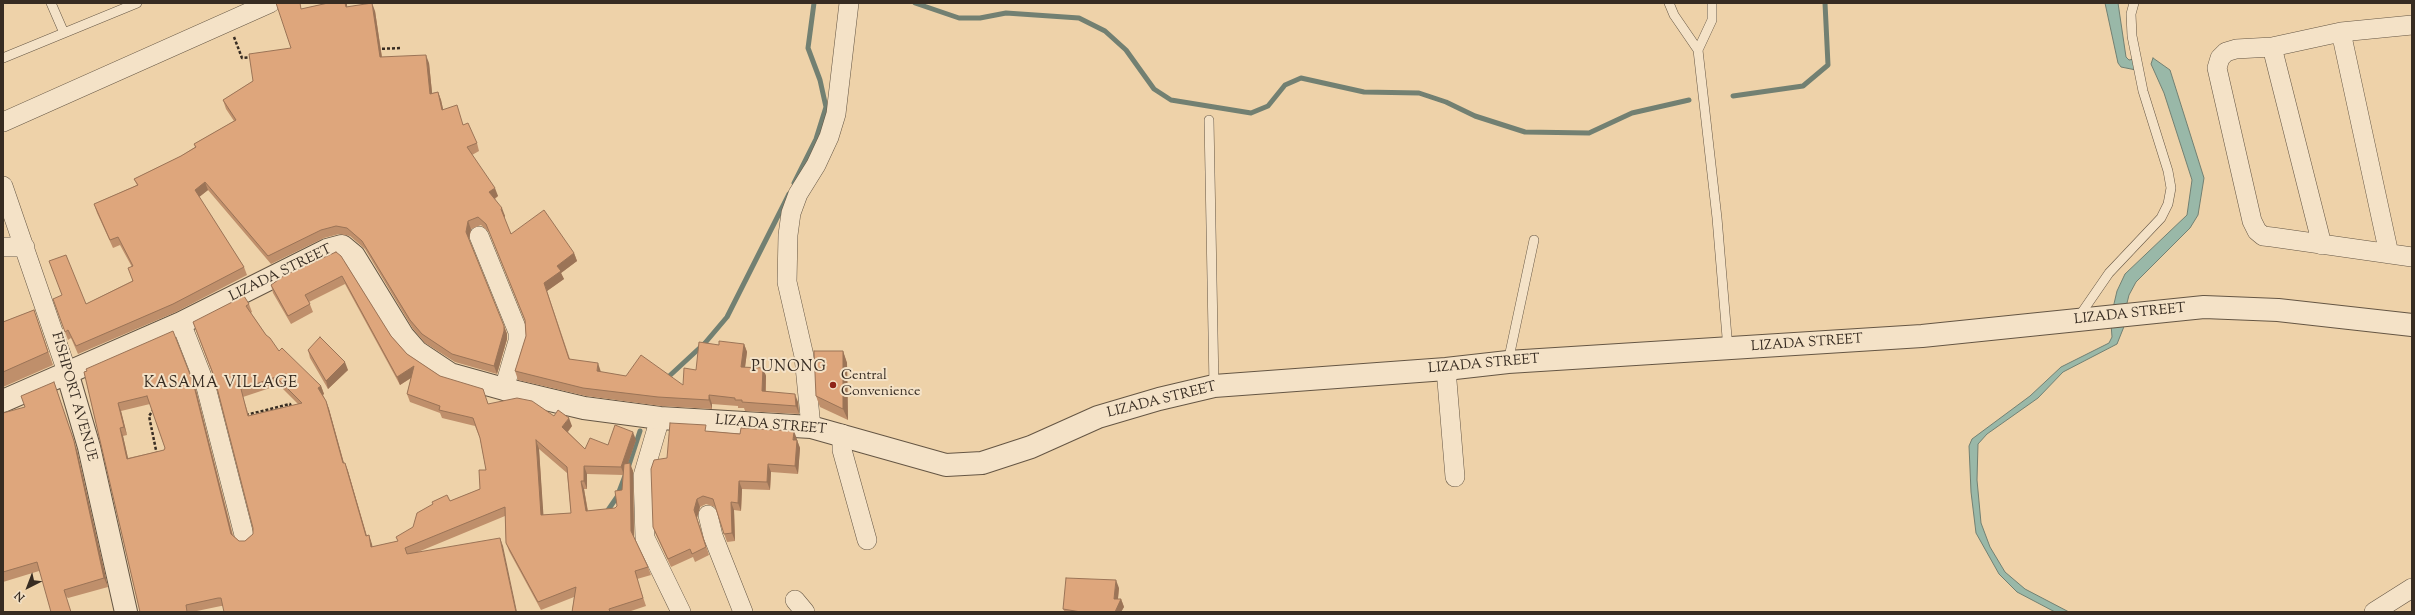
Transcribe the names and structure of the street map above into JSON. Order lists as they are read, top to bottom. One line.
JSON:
{"streets":{"street":["LIZADA STREET","FISHPORT AVENUE"]},"crossings":[["LIZADA STREET","FISHPORT AVENUE"]],"districts":["PUNONG","KASAMA VILLAGE"],"places":["Central Convenience"],"north":"bottom left"}
